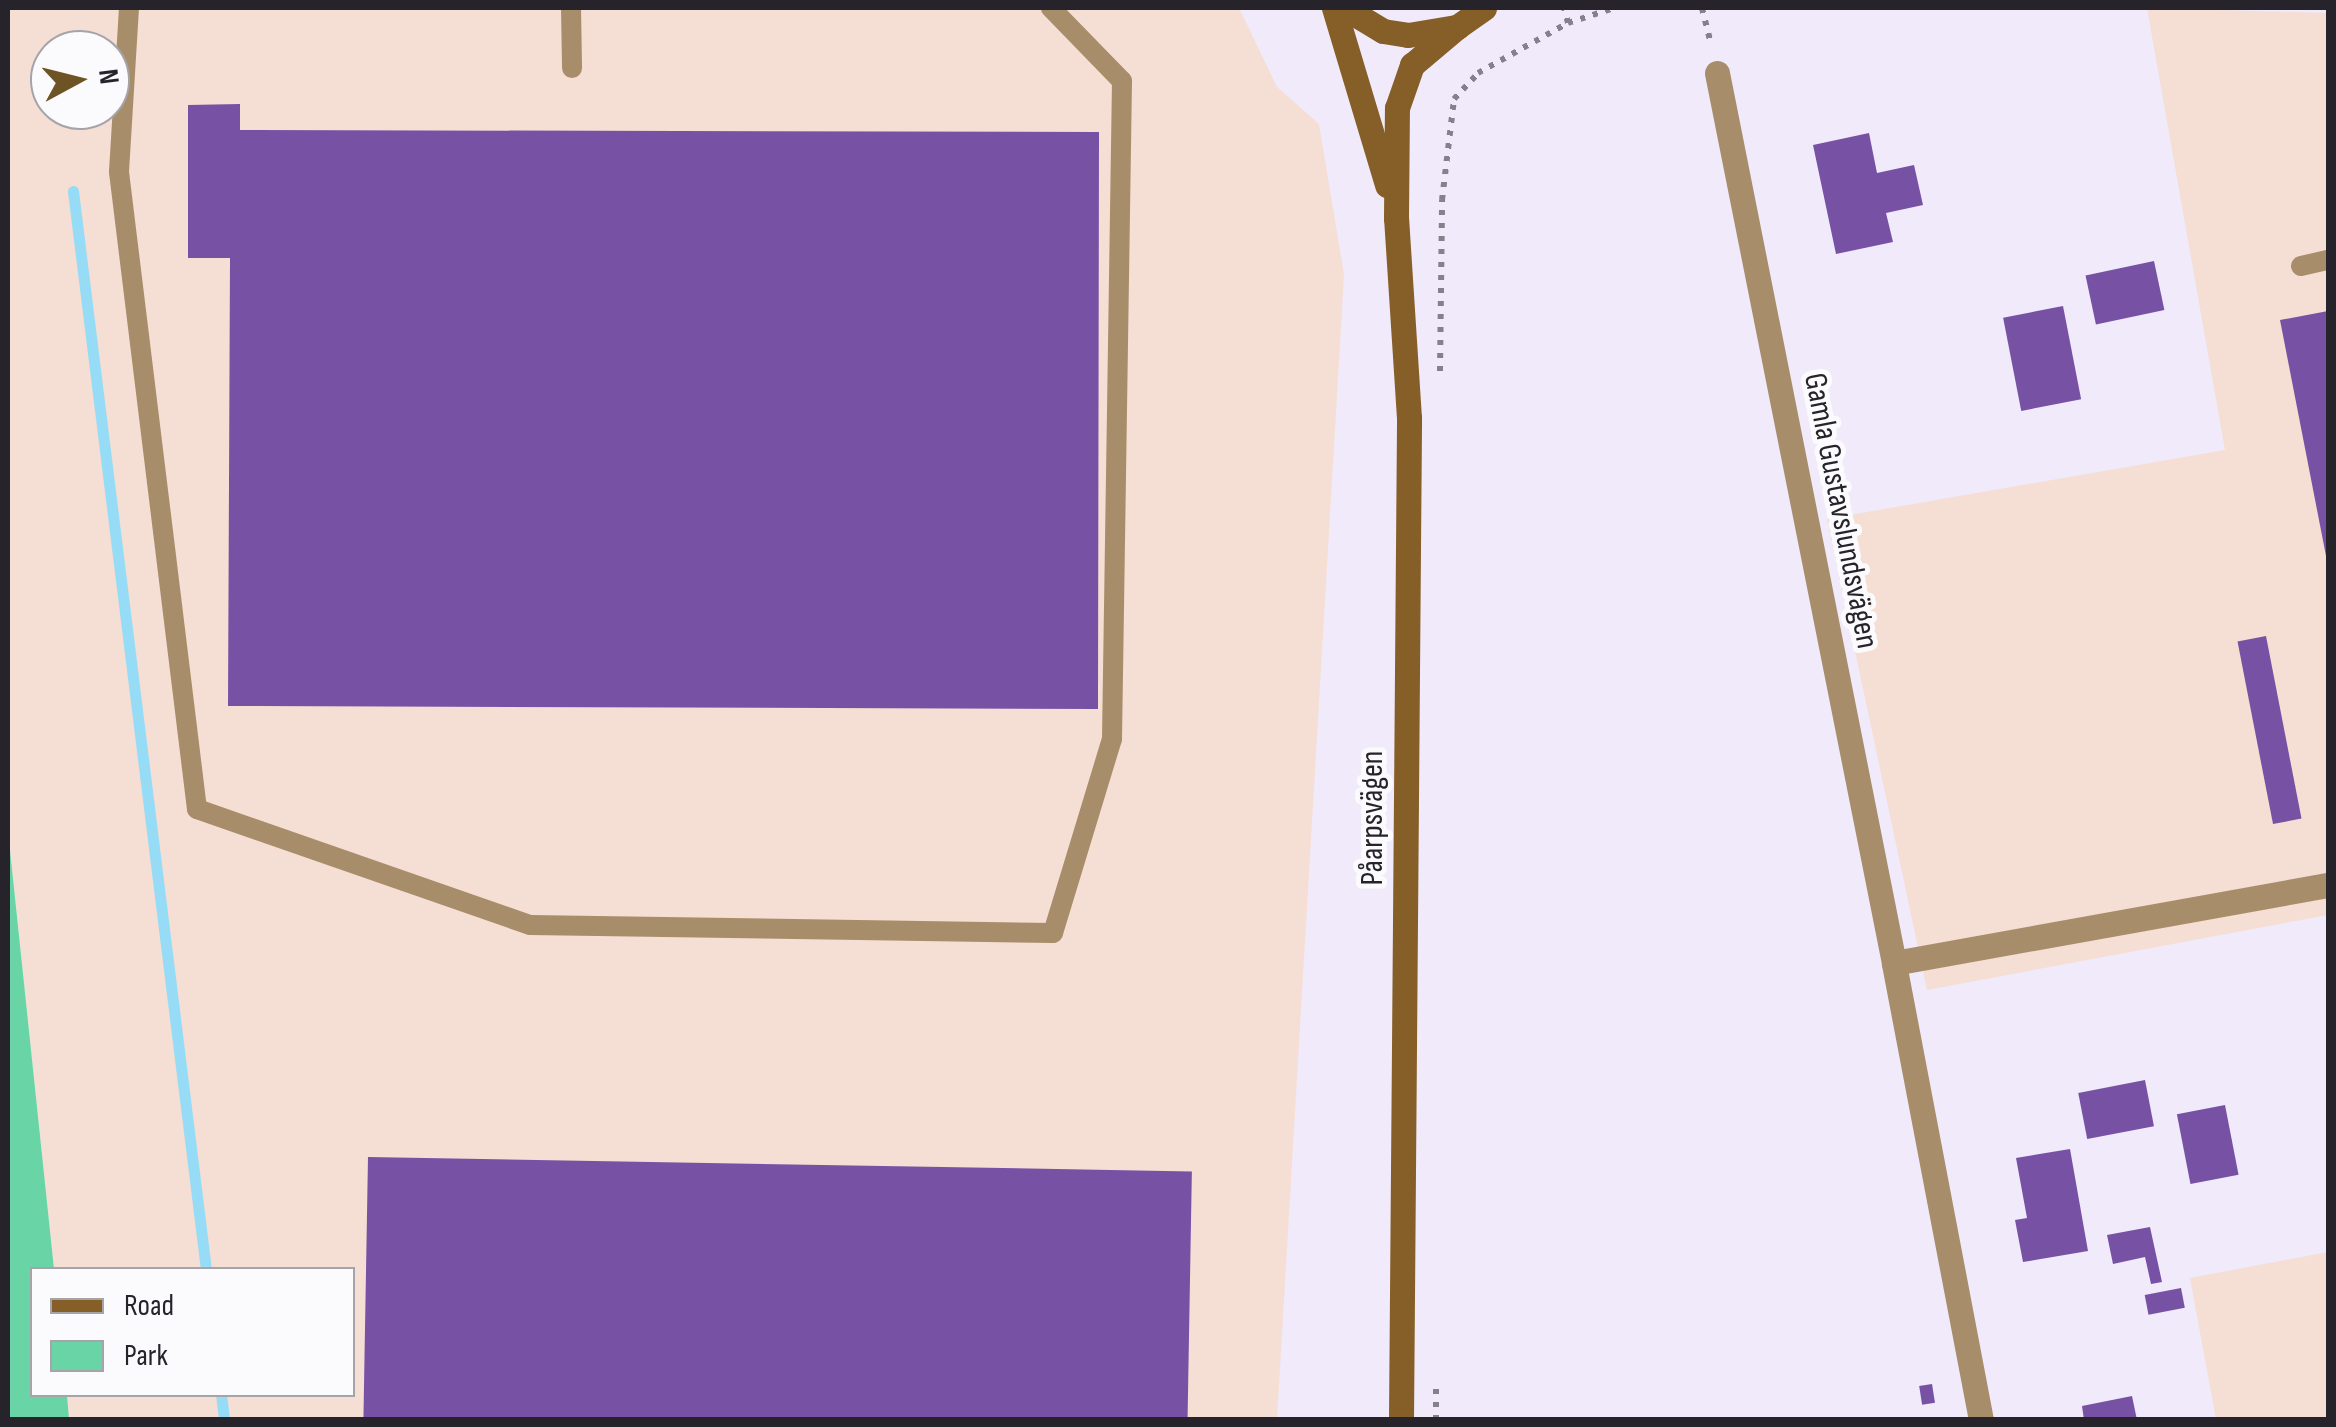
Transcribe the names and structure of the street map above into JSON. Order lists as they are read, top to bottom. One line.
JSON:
{"streets":{"street":["Gamla Gustavslundsvägen","Påarpsvägen"]},"legend":["Road","Park"],"north":"right"}
